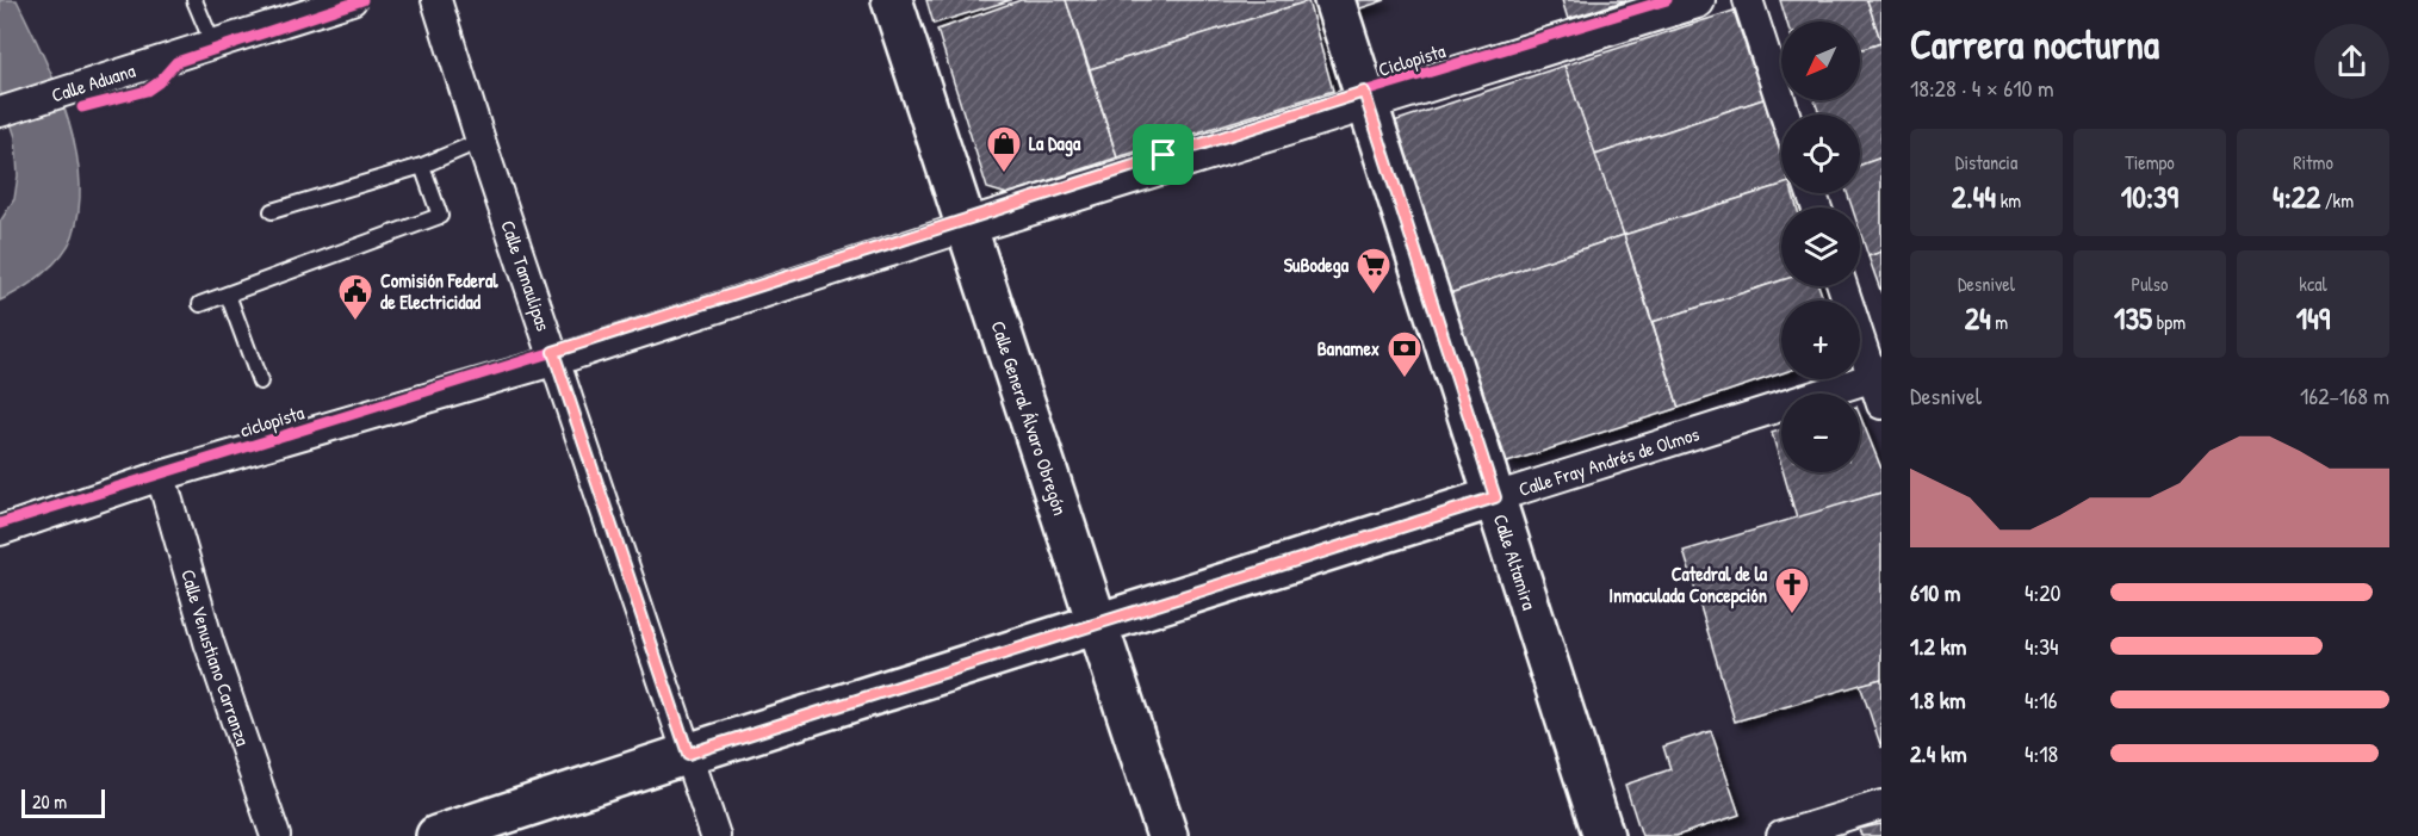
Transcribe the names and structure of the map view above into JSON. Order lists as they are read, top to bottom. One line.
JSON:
{"streets":{"main road":["Calle General Álvaro Obregón","Calle Fray Andrés de Olmos","Calle Altamira"],"street":["Calle Aduana","Calle Tamaulipas","Calle Venustiano Carranza"],"cycle path":["Ciclopista"]},"crossings":[["Calle Tamaulipas","Calle Fray Andrés de Olmos"],["Calle General Álvaro Obregón","Calle Fray Andrés de Olmos"],["Calle Fray Andrés de Olmos","Calle Altamira"]],"places":{"shop":["La Daga"],"supermarket":["SuBodega"],"public building":["Comisión Federal de Electricidad"],"bank":["Banamex"],"church":["Catedral de la Inmaculada Concepción"]},"scale_bar":"20 m","north":"bottom left","page":{"heading":["Carrera nocturna","18:28 · 4 × 610 m"],"map_buttons":["+","−"],"stats":[["Distancia","2.44 km"],["Tiempo","10:39"],["Ritmo","4:22 /km"],["Desnivel","24 m"],["Pulso","135 bpm"],["kcal","149"]],"chart":["Desnivel","162–168 m"],"list":[{"name":"610 m","note":"4:20"},{"name":"1.2 km","note":"4:34"},{"name":"1.8 km","note":"4:16"},{"name":"2.4 km","note":"4:18"}],"scale":"20 m"}}
